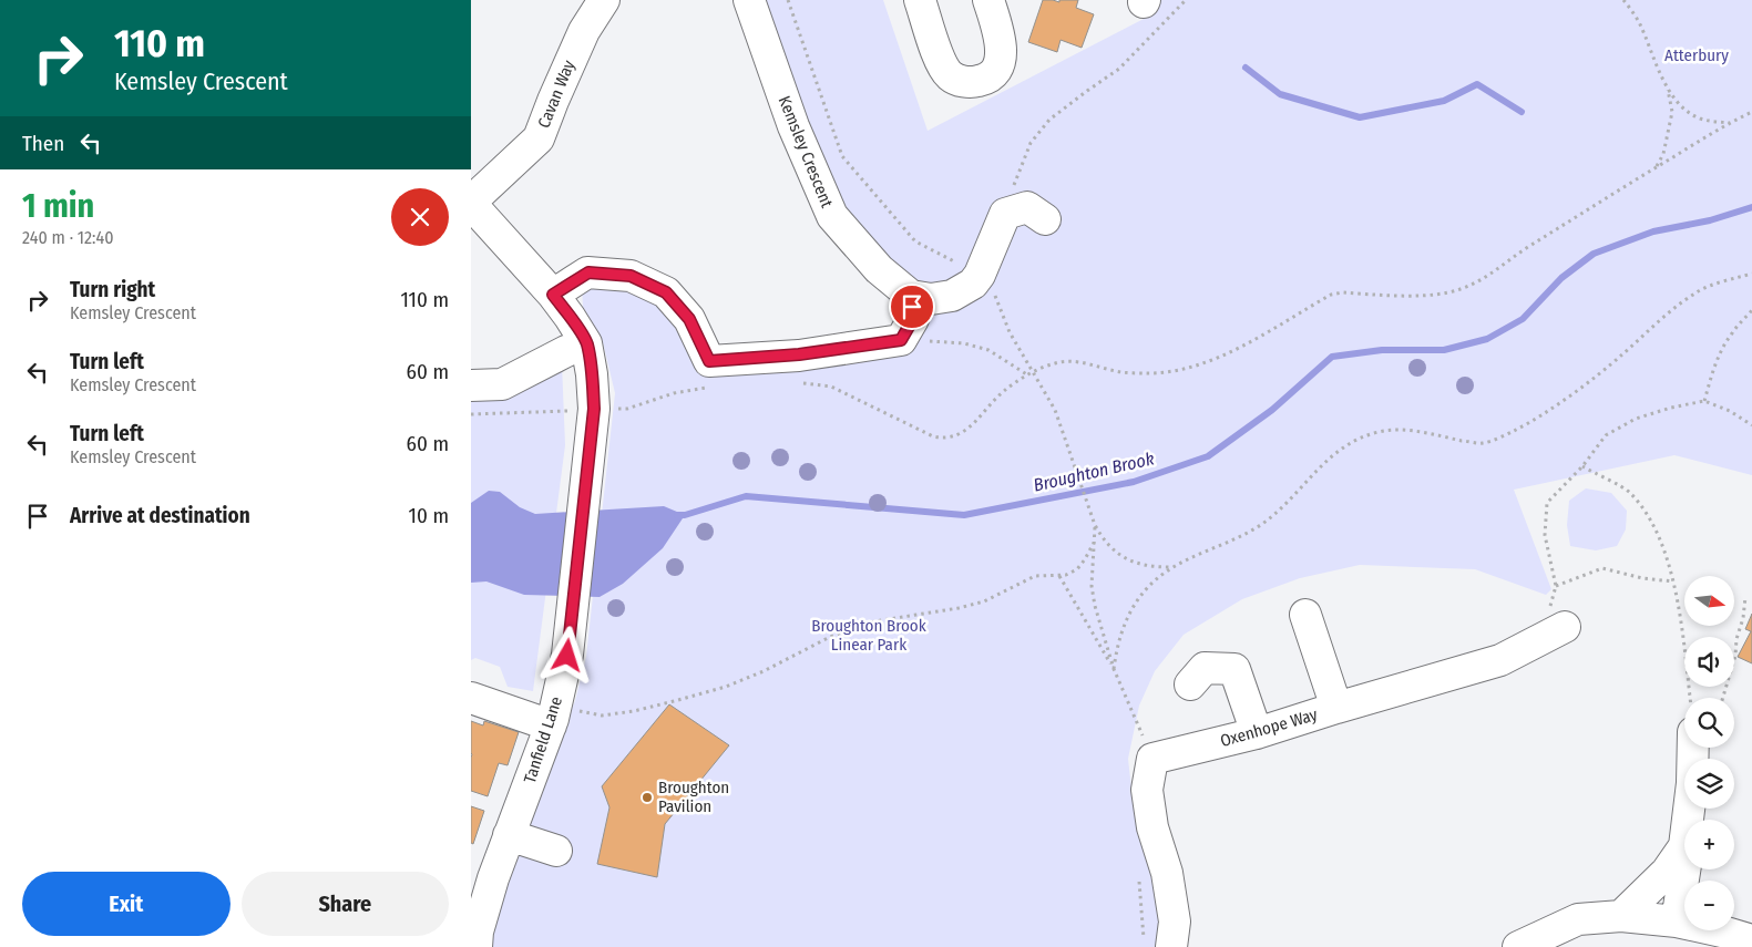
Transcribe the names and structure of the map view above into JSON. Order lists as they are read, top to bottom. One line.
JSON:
{"streets":{"street":["Cavan Way","Kemsley Crescent","Oxenhope Way","Tanfield Lane"]},"crossings":[["Cavan Way","Tanfield Lane"]],"water":["Broughton Brook"],"parks":["Atterbury","Broughton Brook Linear Park"],"places":["Broughton Pavilion"],"north":"right","page":{"turn":["110 m","Kemsley Crescent"],"then":"Then","heading":["1 min","240 m · 12:40"],"list":[{"name":"Turn right","note":"Kemsley Crescent","value":"110 m"},{"name":"Turn left","note":"Kemsley Crescent","value":"60 m"},{"name":"Turn left","note":"Kemsley Crescent","value":"60 m"},{"name":"Arrive at destination","value":"10 m"}],"map_buttons":["+","−"],"buttons":["Exit","Share"]}}
